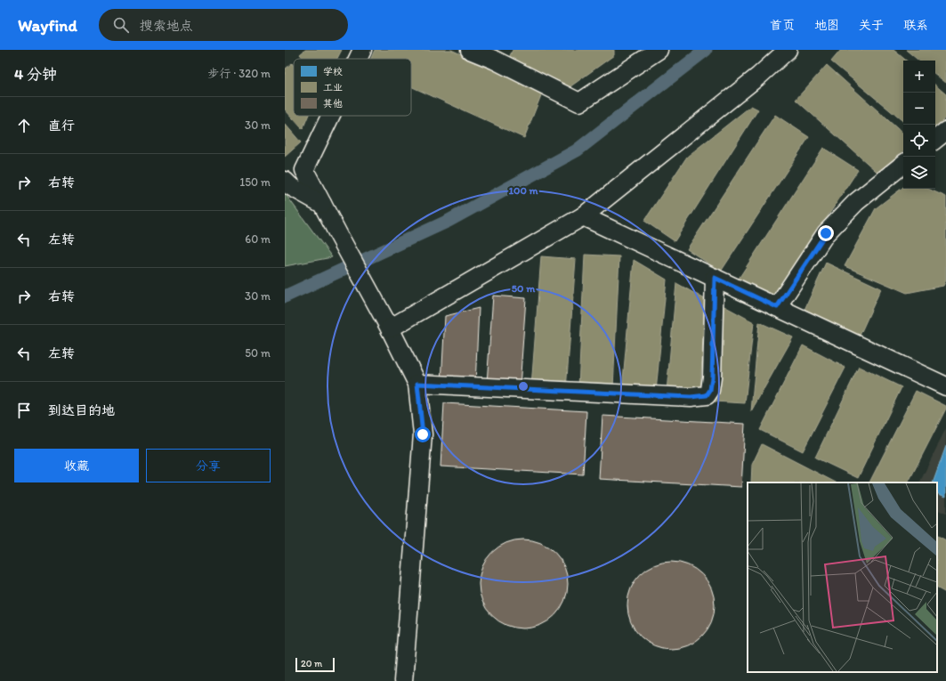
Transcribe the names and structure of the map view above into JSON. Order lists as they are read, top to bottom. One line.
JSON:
{"legend":["学校","工业","其他"],"scale_bar":"20 m","page":{"header":"Wayfind","search":"搜索地点","nav":["首页","地图","关于","联系"],"heading":["4 分钟","步行 · 320 m"],"map_buttons":["+","−"],"list":[["直行","30 m"],["右转","150 m"],["左转","60 m"],["右转","30 m"],["左转","50 m"],"到达目的地"],"buttons":["收藏","分享"],"scale":"20 m"},"rings":["100 m","50 m"]}
